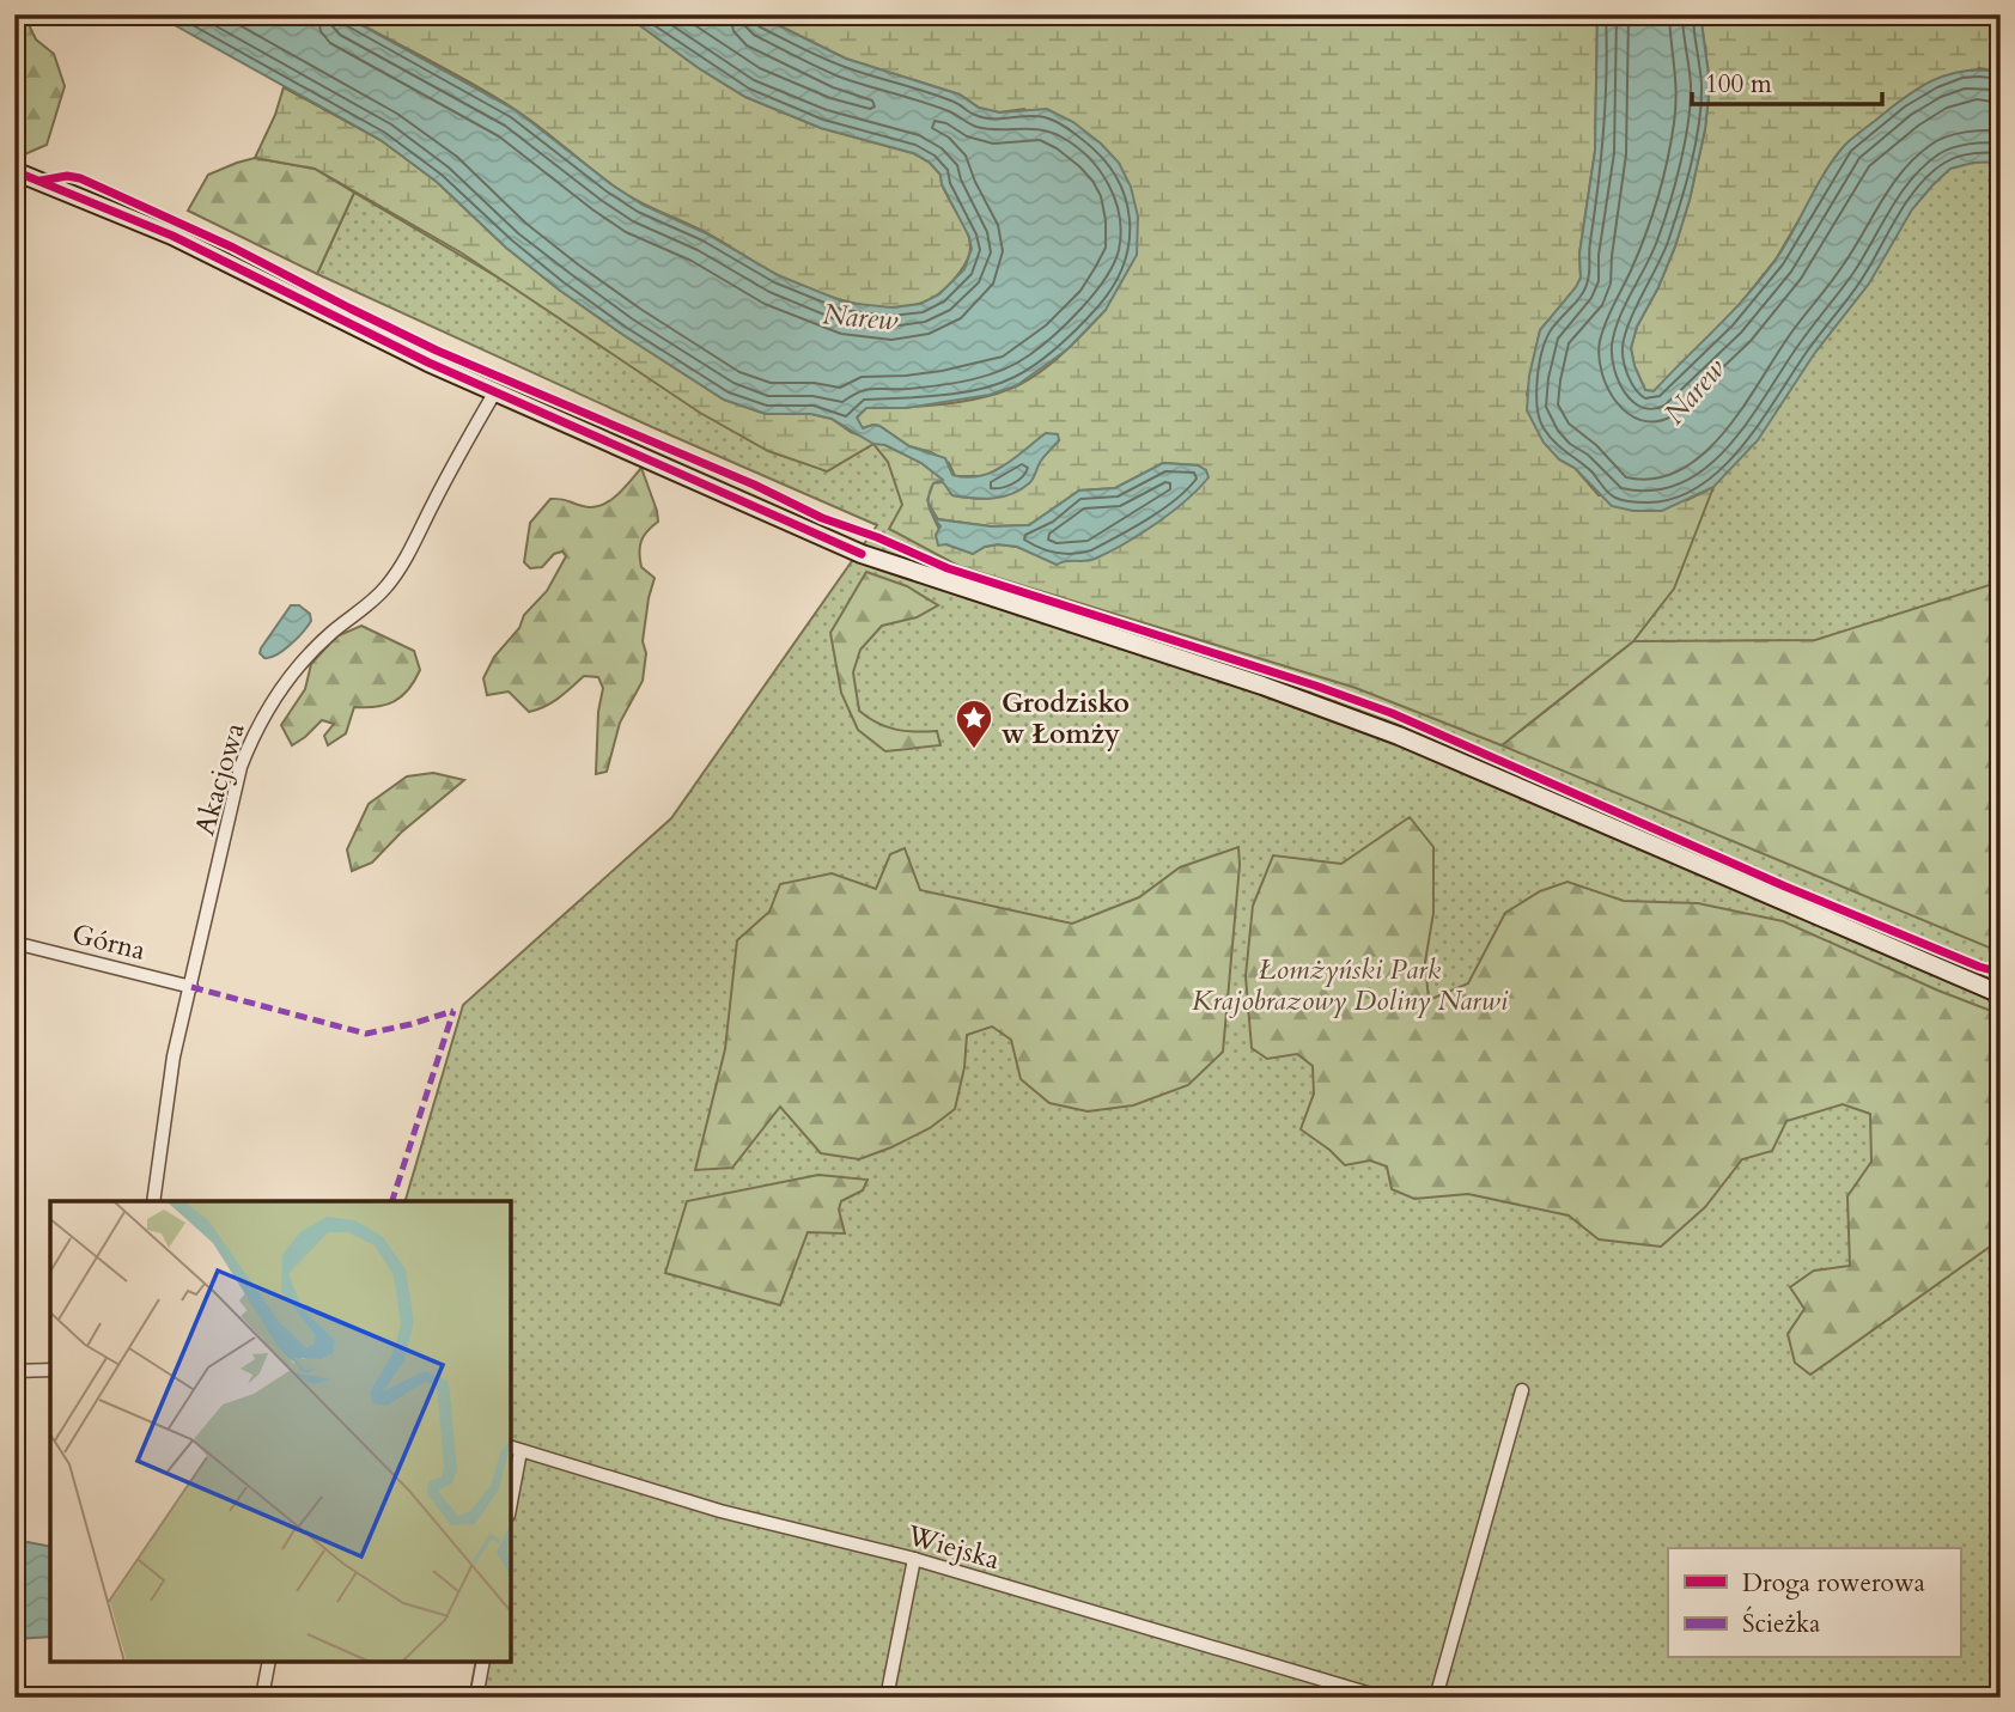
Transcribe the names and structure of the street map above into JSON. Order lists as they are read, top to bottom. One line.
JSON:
{"streets":{"street":["Akacjowa","Górna","Wiejska"]},"crossings":[["Akacjowa","Górna"]],"water":["Narew"],"parks":["Łomżyński Park Krajobrazowy Doliny Narwi"],"places":{"place":["Grodzisko w Łomży"]},"legend":["Droga rowerowa","Ścieżka"],"scale_bar":"100 m"}
